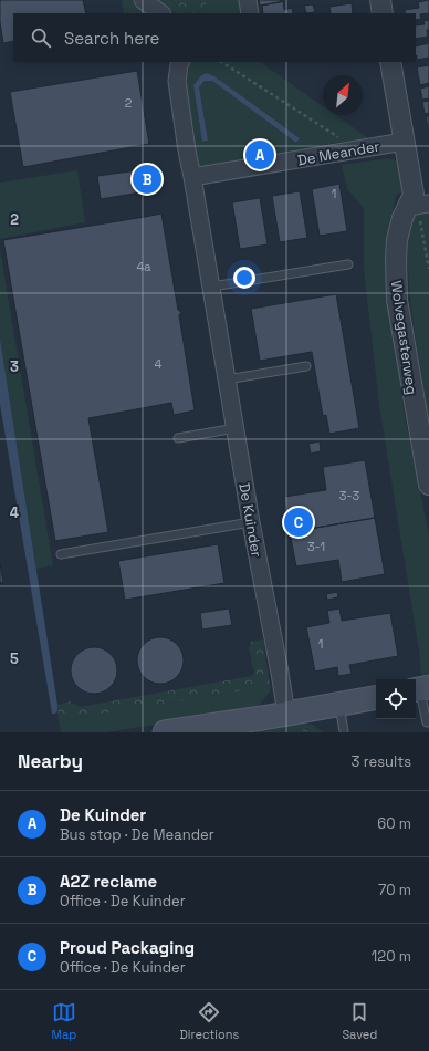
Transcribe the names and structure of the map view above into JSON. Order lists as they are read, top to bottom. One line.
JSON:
{"streets":{"street":["De Meander","Wolvegasterweg","De Kuinder"]},"crossings":[["De Meander","Wolvegasterweg"],["De Meander","De Kuinder"]],"house_numbers":["2","1","4a","4","3-3","3-1","1"],"north":"top right","page":{"search":"Search here","pins":["A","B","C"],"heading":["Nearby","3 results"],"list":[{"mark":"A","name":"De Kuinder","note":"Bus stop · De Meander","value":"60 m"},{"mark":"B","name":"A2Z reclame","note":"Office · De Kuinder","value":"70 m"},{"mark":"C","name":"Proud Packaging","note":"Office · De Kuinder","value":"120 m"}],"nav":["Map","Directions","Saved"]},"grid":{"rows":["2","3","4","5"]}}
